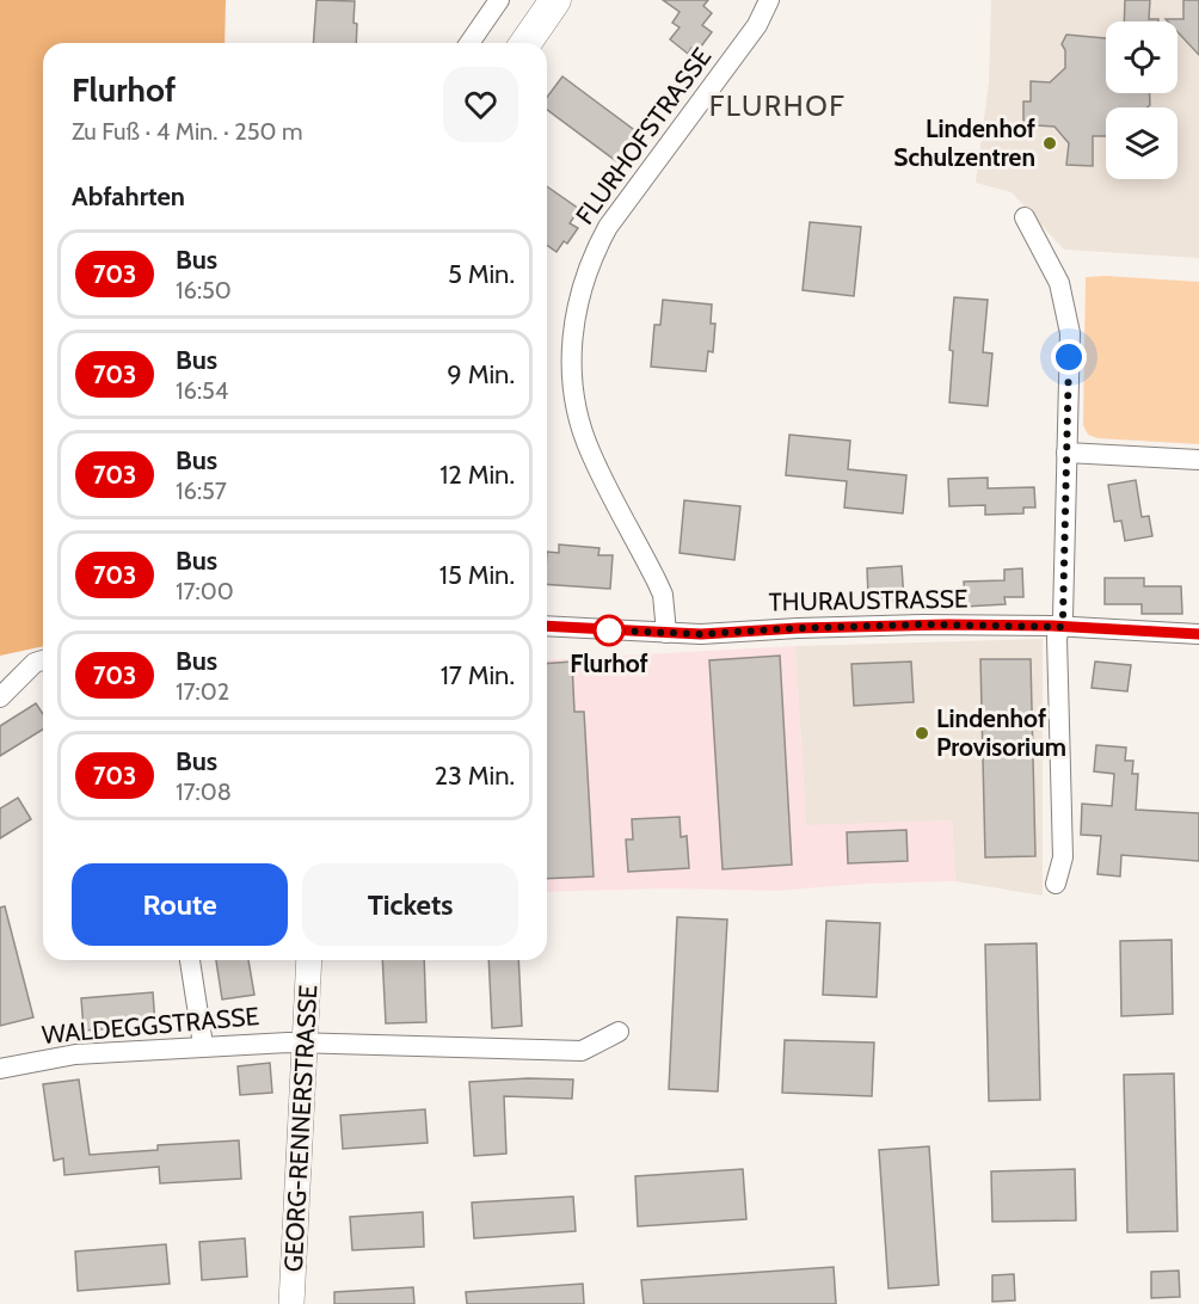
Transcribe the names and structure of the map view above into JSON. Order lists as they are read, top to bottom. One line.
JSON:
{"streets":{"main road":["GEORG-RENNERSTRASSE"],"street":["FLURHOFSTRASSE","THURAUSTRASSE","WALDEGGSTRASSE"]},"crossings":[["FLURHOFSTRASSE","THURAUSTRASSE"],["WALDEGGSTRASSE","GEORG-RENNERSTRASSE"]],"districts":["FLURHOF"],"places":["Lindenhof Schulzentren","Flurhof","Lindenhof Provisorium"],"lines":["bus line 703"],"page":{"heading":[["Flurhof","Zu Fuß · 4 Min. · 250 m"],"Abfahrten"],"list":[{"mark":"703","name":"Bus","note":"16:50","value":"5 Min."},{"mark":"703","name":"Bus","note":"16:54","value":"9 Min."},{"mark":"703","name":"Bus","note":"16:57","value":"12 Min."},{"mark":"703","name":"Bus","note":"17:00","value":"15 Min."},{"mark":"703","name":"Bus","note":"17:02","value":"17 Min."},{"mark":"703","name":"Bus","note":"17:08","value":"23 Min."}],"buttons":["Route","Tickets"]}}
